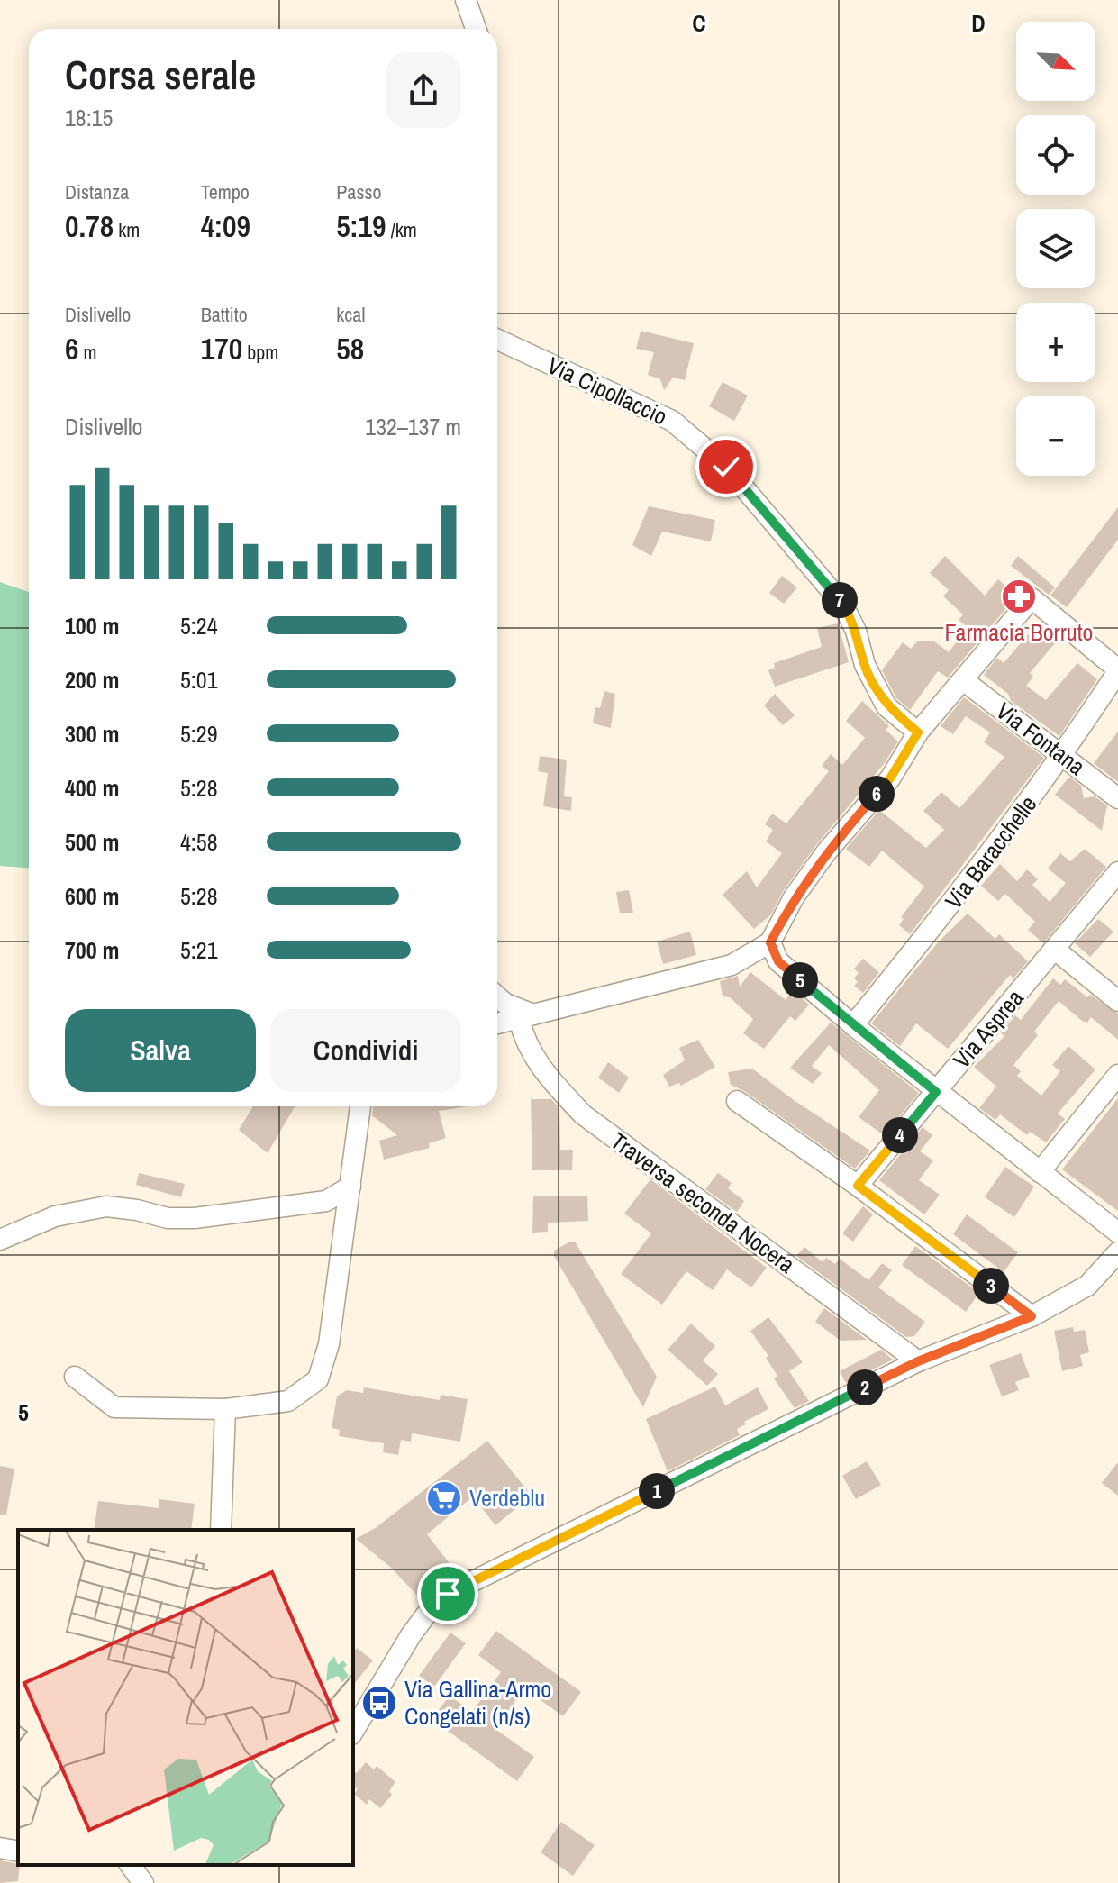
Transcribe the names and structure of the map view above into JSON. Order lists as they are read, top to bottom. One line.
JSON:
{"streets":{"street":["Via Cipollaccio","Via Fontana","Via Baracchelle","Via Asprea","Traversa seconda Nocera"]},"crossings":[["Via Fontana","Via Baracchelle"]],"places":{"pharmacy":["Farmacia Borruto"],"supermarket":["Verdeblu"],"bus stop":["Via Gallina-Armo Congelati (n/s)"]},"north":"bottom right","page":{"map_buttons":["+","−"],"heading":["Corsa serale","18:15"],"stats":[["Distanza","0.78 km"],["Tempo","4:09"],["Passo","5:19 /km"],["Dislivello","6 m"],["Battito","170 bpm"],["kcal","58"]],"chart":["Dislivello","132–137 m"],"pins":["7","6","5","4","3","2","1"],"list":[{"name":"100 m","note":"5:24"},{"name":"200 m","note":"5:01"},{"name":"300 m","note":"5:29"},{"name":"400 m","note":"5:28"},{"name":"500 m","note":"4:58"},{"name":"600 m","note":"5:28"},{"name":"700 m","note":"5:21"}],"buttons":["Salva","Condividi"]},"grid":{"columns":["C","D"],"rows":["5"]}}
